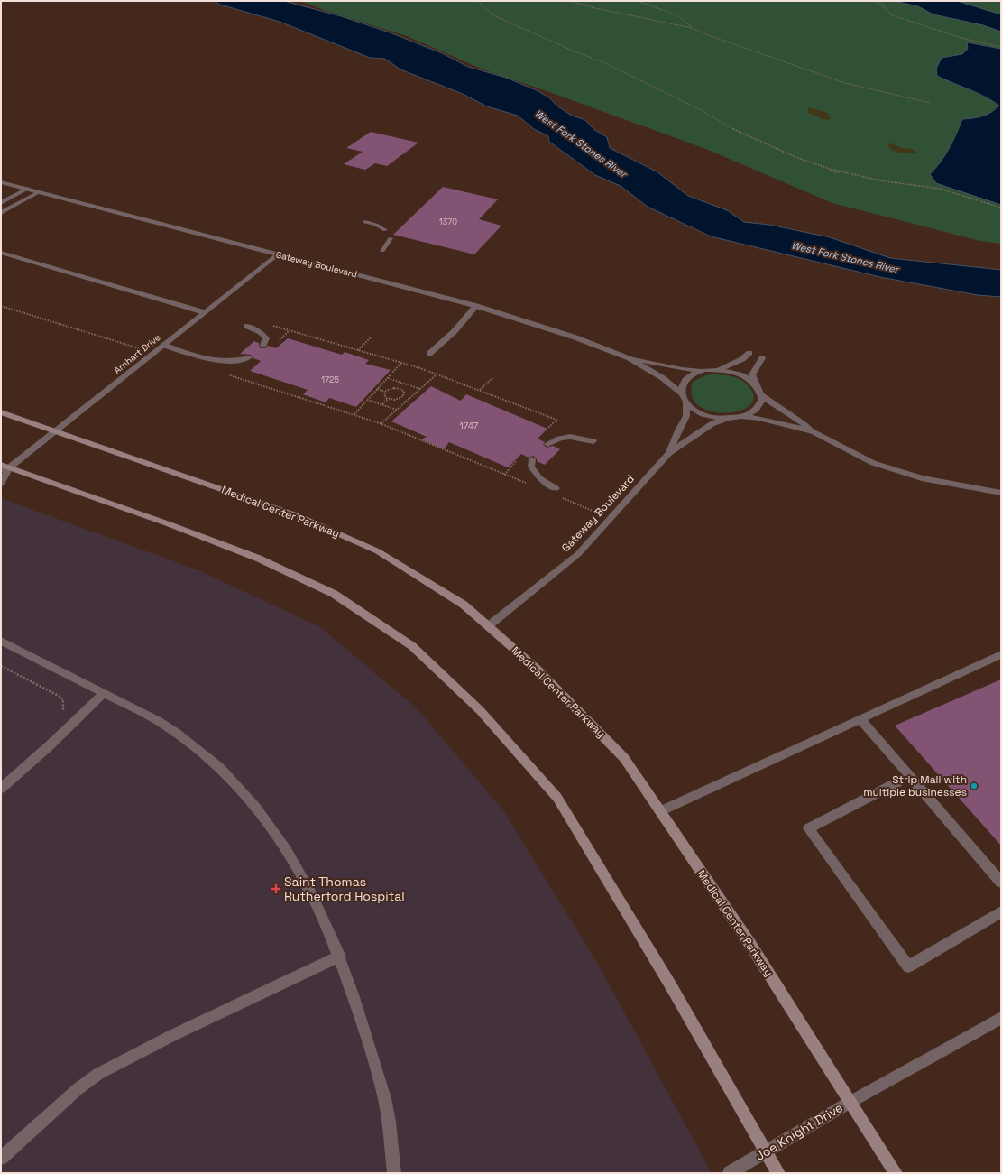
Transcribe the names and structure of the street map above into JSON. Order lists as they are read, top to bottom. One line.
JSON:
{"streets":{"main road":["Medical Center Parkway"],"street":["Gateway Boulevard","Arnhart Drive","Joe Knight Drive"]},"crossings":[["Gateway Boulevard","Arnhart Drive"],["Gateway Boulevard","Medical Center Parkway"],["Arnhart Drive","Medical Center Parkway"],["Medical Center Parkway","Joe Knight Drive"]],"water":["West Fork Stones River"],"places":{"other":["Strip Mall with multiple businesses"],"health":["Saint Thomas Rutherford Hospital"]},"house_numbers":["1370","1725","1747"]}
